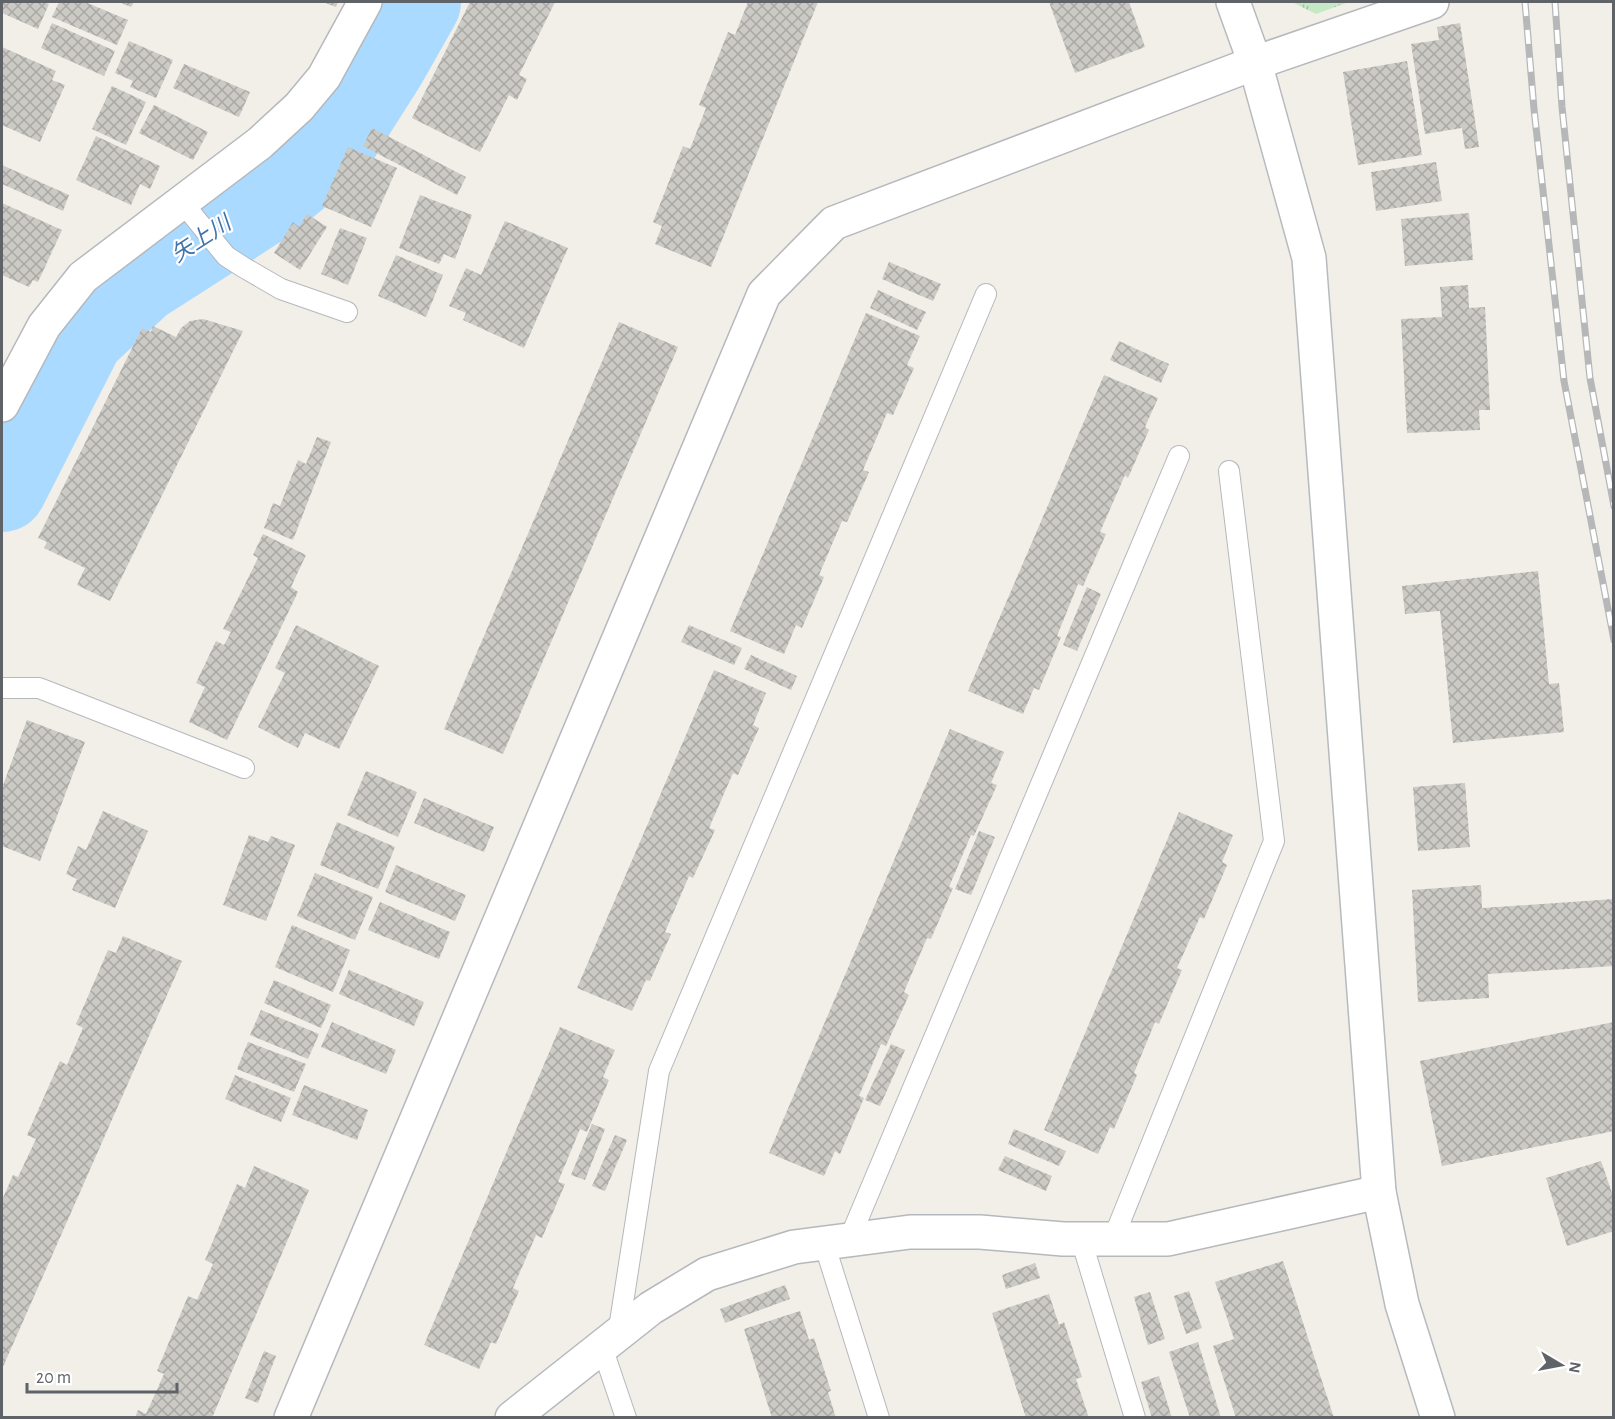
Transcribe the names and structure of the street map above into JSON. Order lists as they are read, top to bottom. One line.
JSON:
{"water":["矢上川"],"scale_bar":"20 m","north":"right"}
